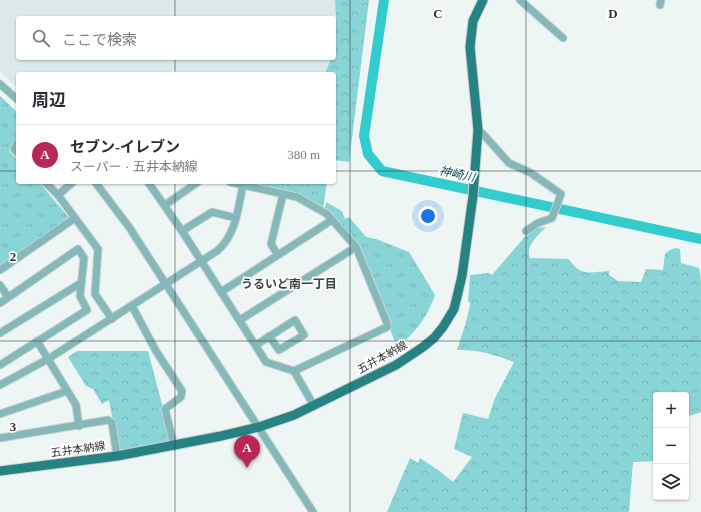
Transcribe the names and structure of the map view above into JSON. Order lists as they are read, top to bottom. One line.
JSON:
{"streets":{"main road":["五井本納線"]},"districts":["うるいど南一丁目"],"water":["神崎川"],"page":{"search":"ここで検索","heading":"周辺","list":[{"mark":"A","name":"セブン-イレブン","note":"スーパー · 五井本納線","value":"380 m"}],"map_buttons":["+","−"],"pins":"A"},"grid":{"columns":["C","D"],"rows":["2","3"]}}
